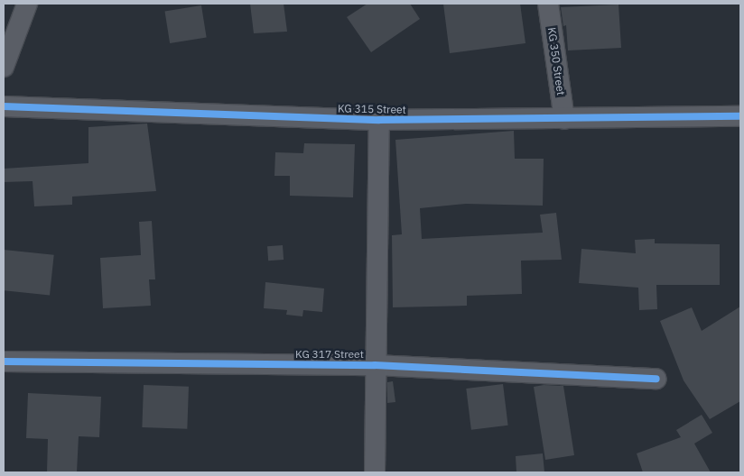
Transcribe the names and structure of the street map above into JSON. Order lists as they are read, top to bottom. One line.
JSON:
{"streets":{"street":["KG 350 Street","KG 315 Street","KG 317 Street"]},"crossings":[["KG 350 Street","KG 315 Street"]]}
